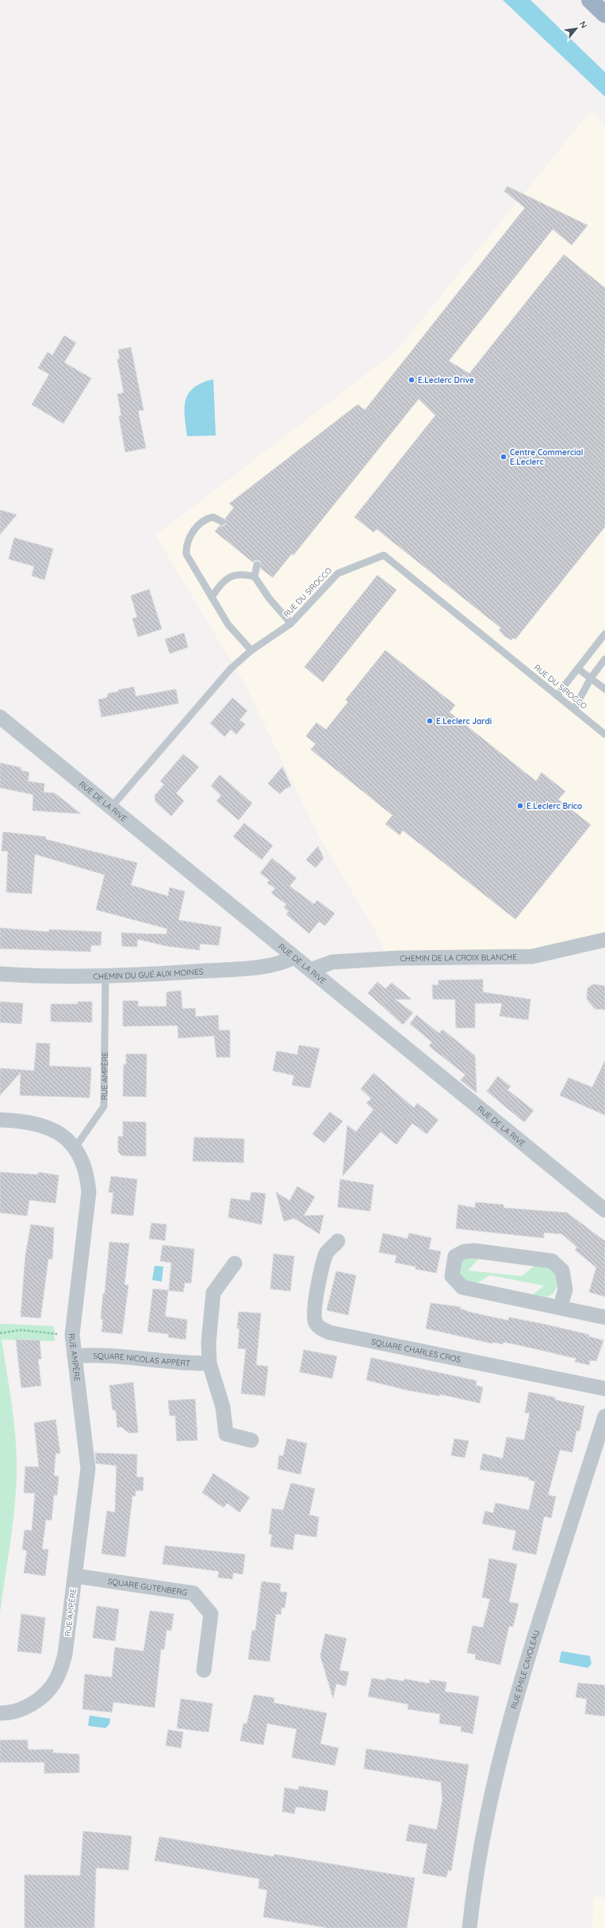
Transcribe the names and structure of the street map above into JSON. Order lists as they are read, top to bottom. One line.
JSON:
{"streets":{"street":["RUE DE LA RIVE","CHEMIN DE LA CROIX BLANCHE","CHEMIN DU GUÉ AUX MOINES","RUE AMPÈRE","SQUARE CHARLES CROS","SQUARE NICOLAS APPERT","SQUARE GUTENBERG","RUE ÉMILE CAVOLEAU"],"lane":["RUE DU SIROCCO"]},"crossings":[["RUE DU SIROCCO","RUE DE LA RIVE"],["RUE DE LA RIVE","CHEMIN DE LA CROIX BLANCHE"],["RUE DE LA RIVE","CHEMIN DU GUÉ AUX MOINES"],["CHEMIN DU GUÉ AUX MOINES","RUE AMPÈRE"],["RUE AMPÈRE","SQUARE NICOLAS APPERT"],["RUE AMPÈRE","SQUARE GUTENBERG"]],"places":["E.Leclerc Drive","Centre Commercial E.Leclerc","E.Leclerc Jardi","E.Leclerc Brico"],"north":"top right"}
